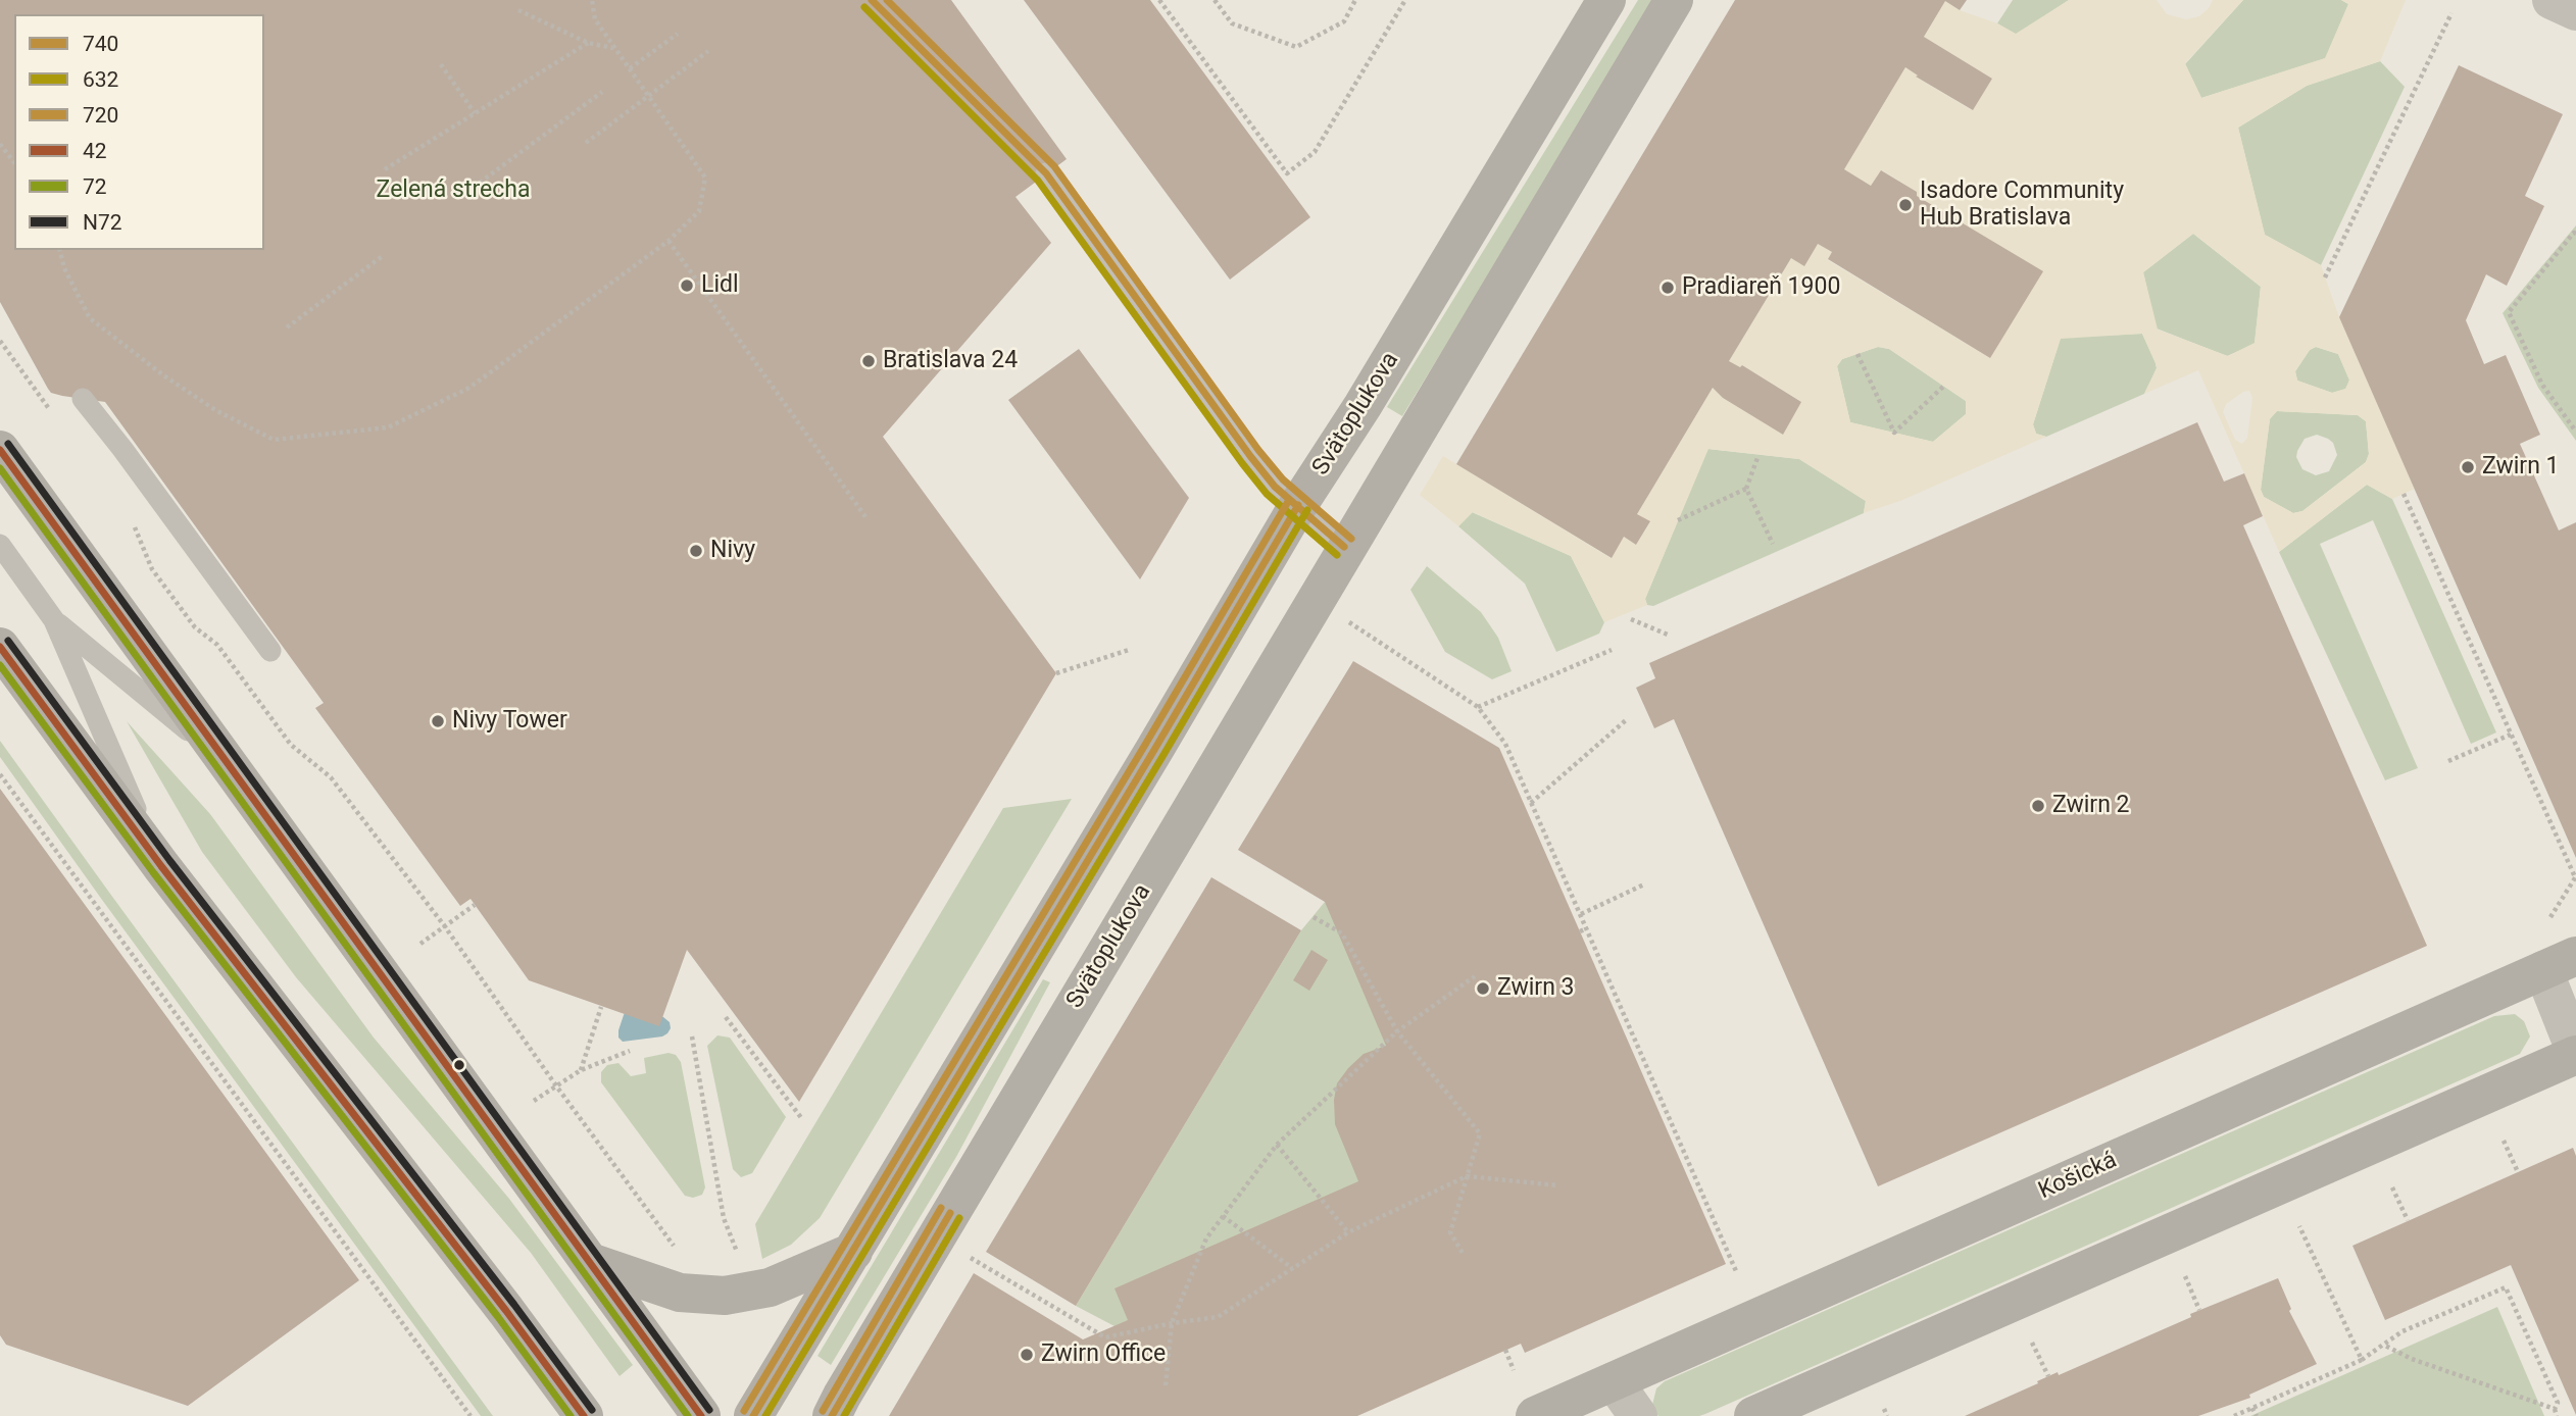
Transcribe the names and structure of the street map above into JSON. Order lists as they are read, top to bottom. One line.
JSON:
{"streets":{"street":["Svätoplukova","Košická"]},"parks":["Zelená strecha"],"places":["Isadore Community Hub Bratislava","Lidl","Pradiareň 1900","Bratislava 24","Zwirn 1","Nivy","Nivy Tower","Zwirn 2","Zwirn 3","Zwirn Office"],"lines":["transit line 740","transit line 720","transit line 632","transit line N72","transit line 42","transit line 72"],"legend":["740","632","720","42","72","N72"]}
